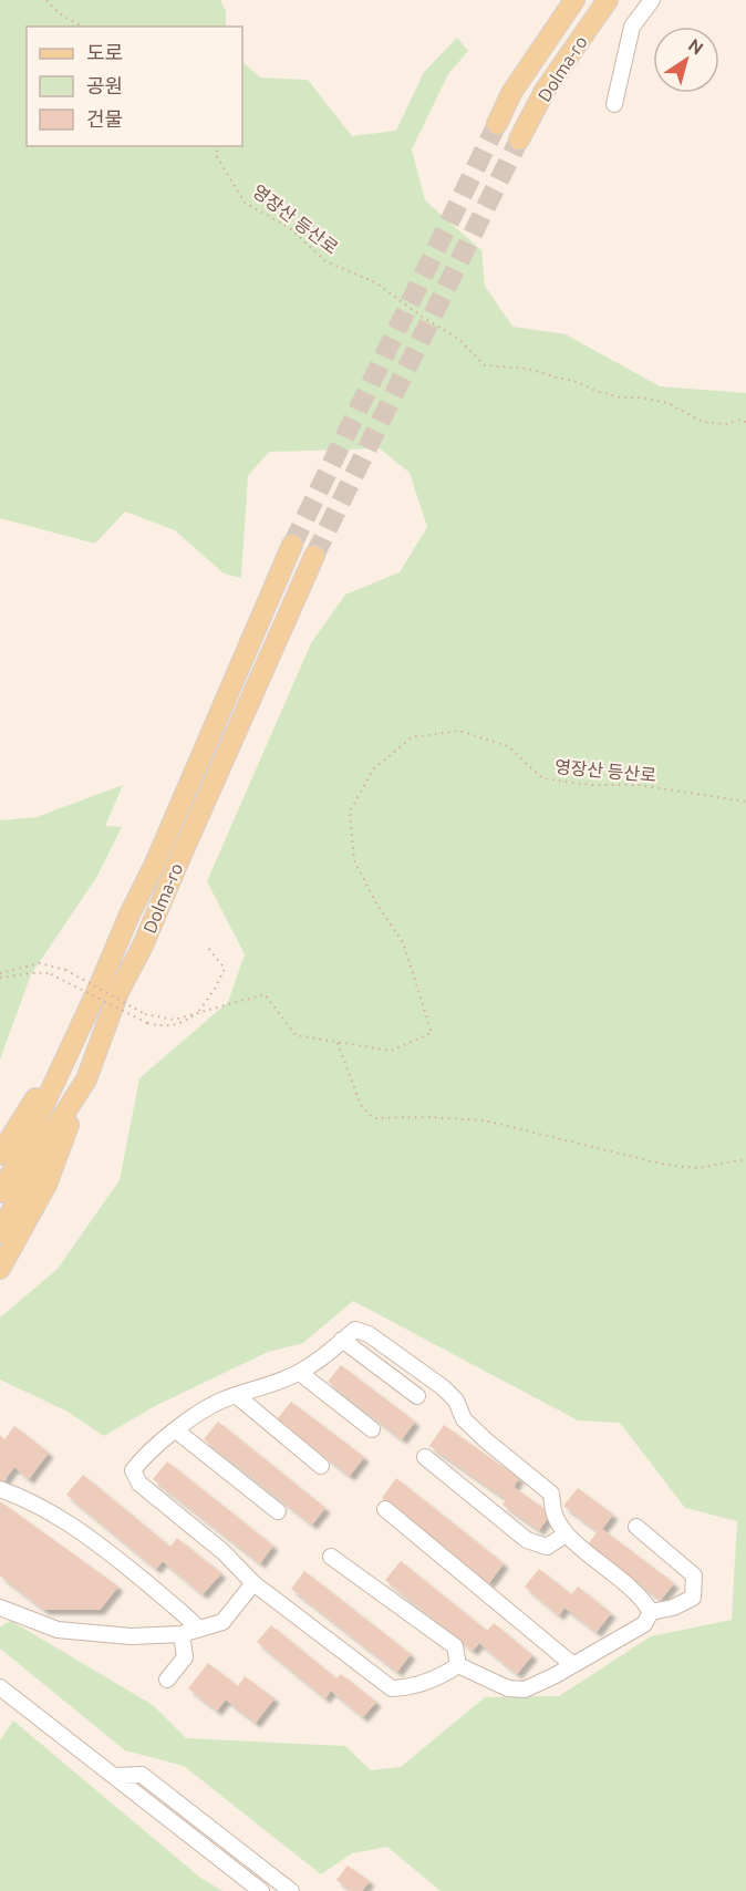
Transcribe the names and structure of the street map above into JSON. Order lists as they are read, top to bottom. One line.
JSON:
{"streets":{"main road":["Dolma-ro"],"path":["영장산 등산로"]},"legend":["도로","공원","건물"],"north":"top right"}
